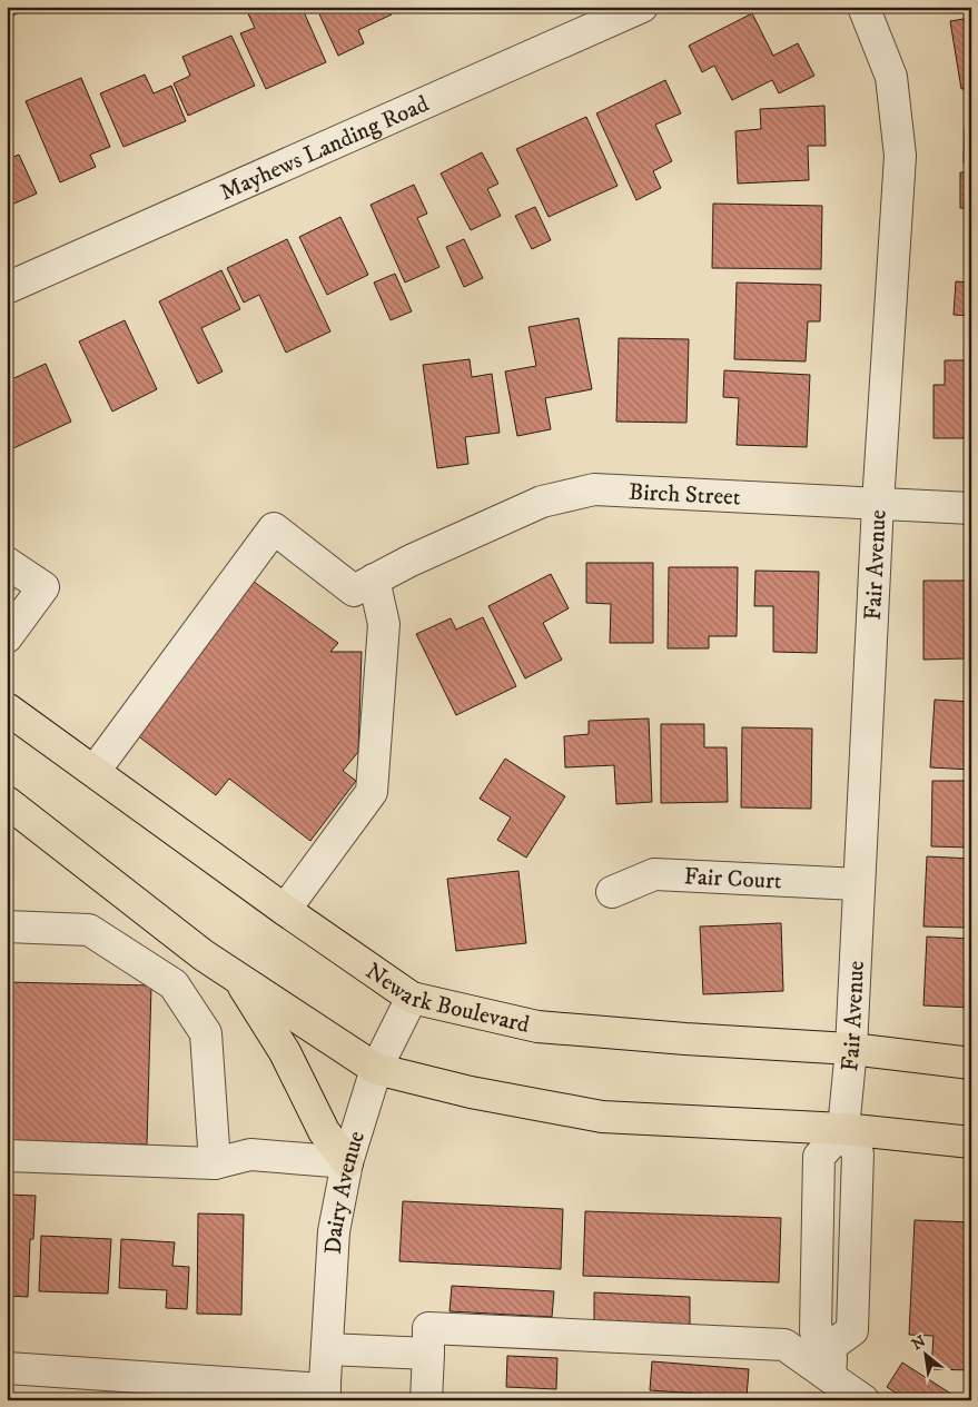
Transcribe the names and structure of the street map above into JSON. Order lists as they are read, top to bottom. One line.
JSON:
{"streets":{"main road":["Newark Boulevard"],"street":["Mayhews Landing Road","Birch Street","Fair Avenue","Fair Court","Dairy Avenue"]},"crossings":[["Birch Street","Fair Avenue"],["Birch Street","Newark Boulevard"],["Fair Avenue","Fair Court"],["Fair Avenue","Newark Boulevard"],["Newark Boulevard","Dairy Avenue"]],"north":"top left"}
